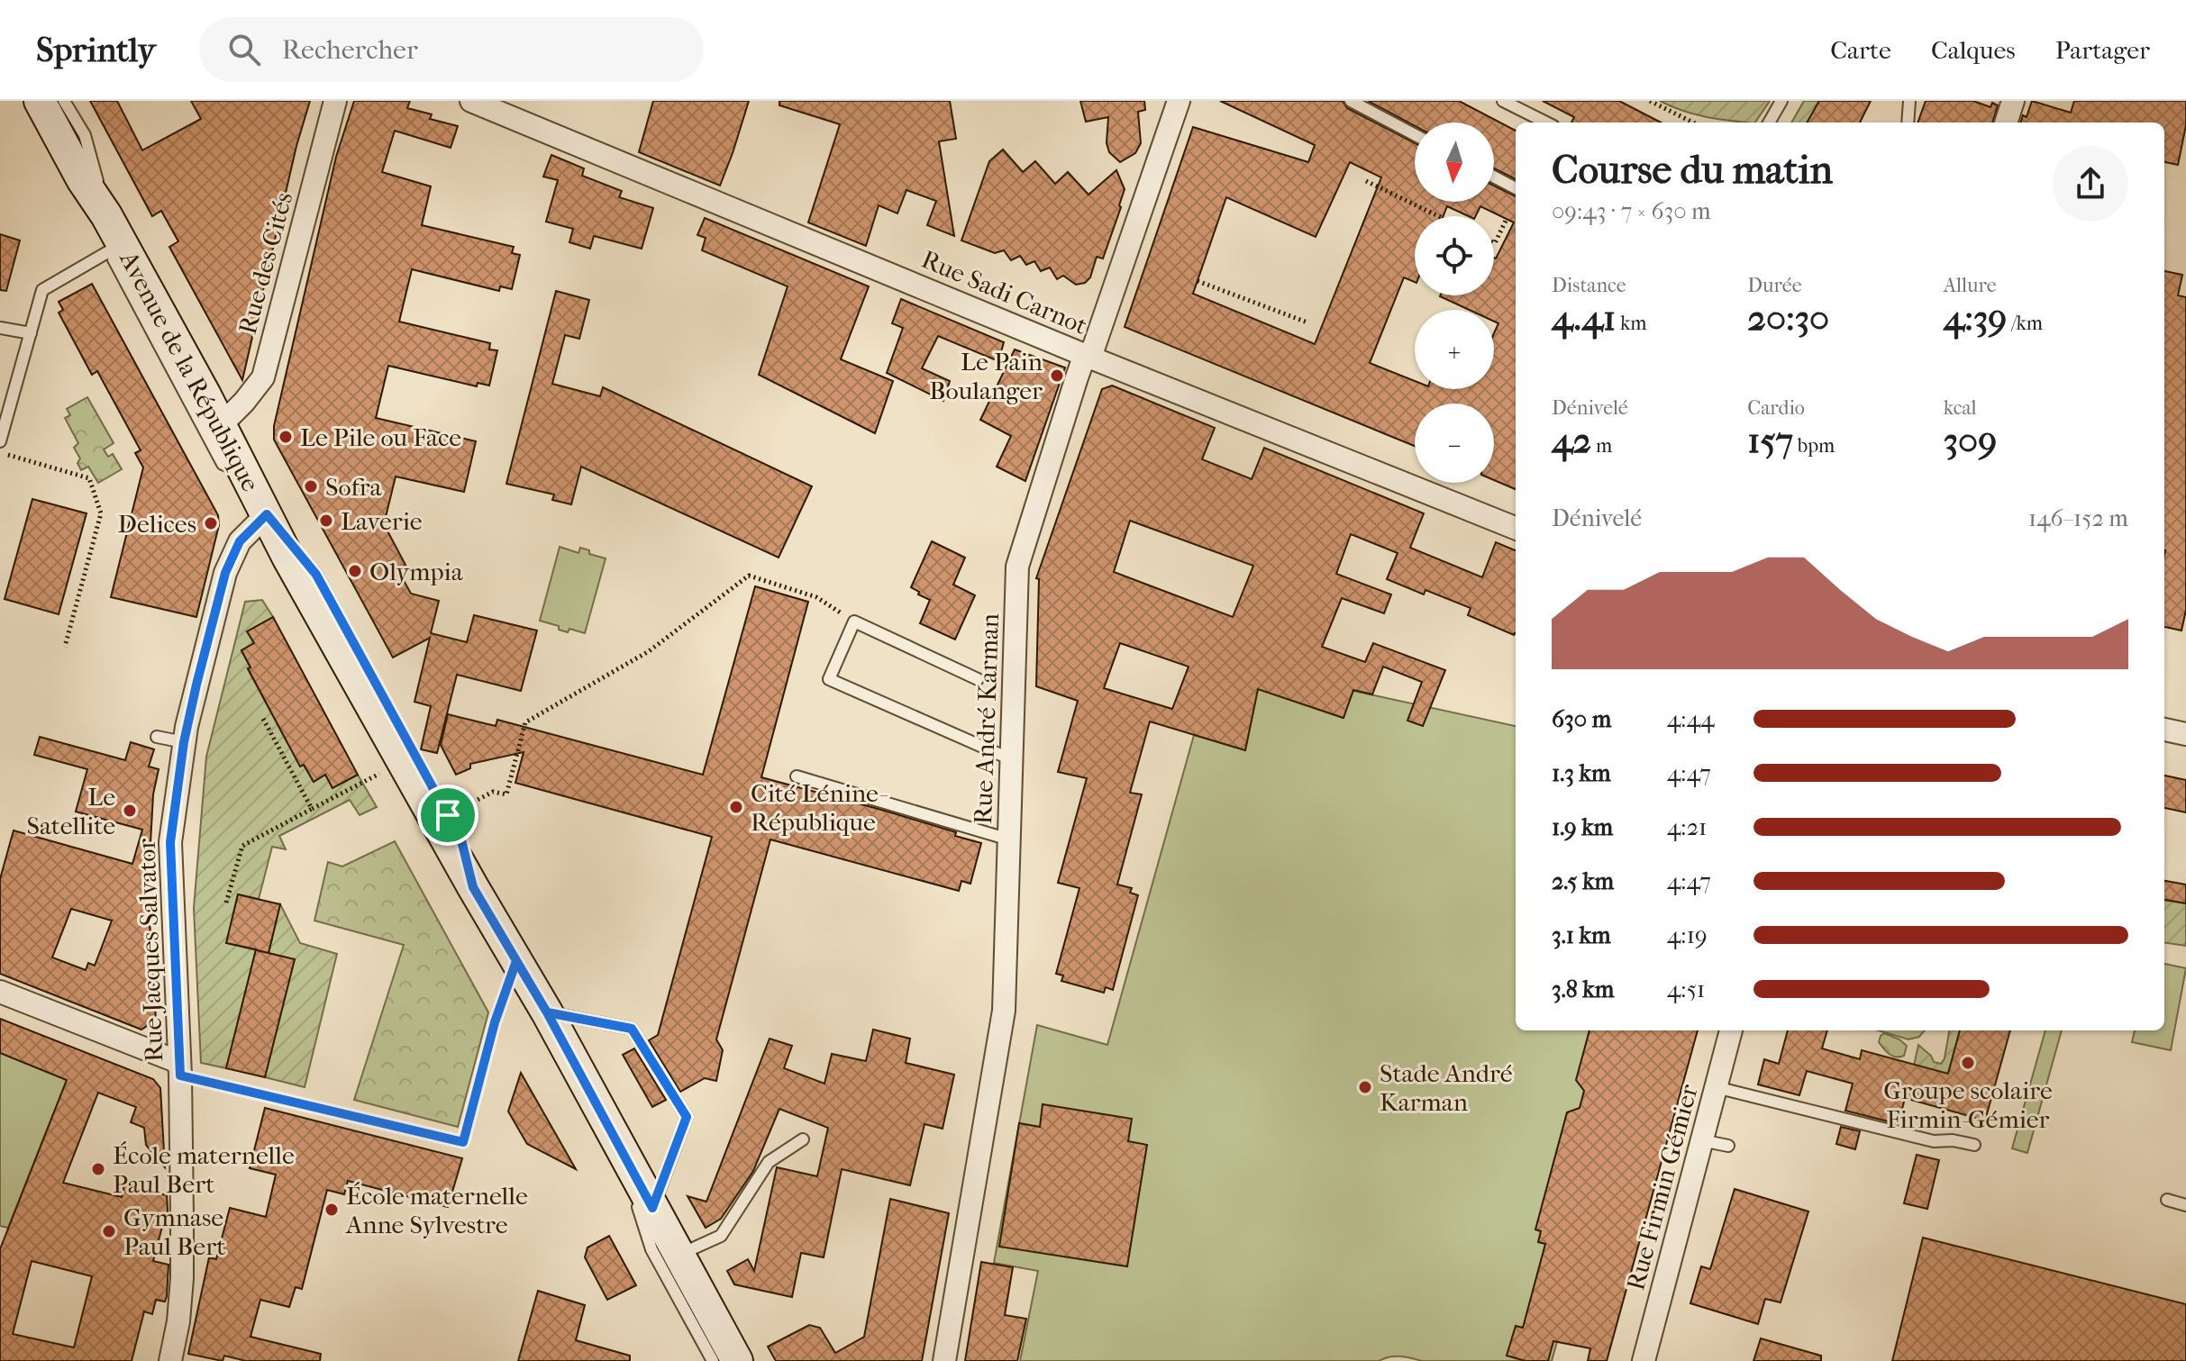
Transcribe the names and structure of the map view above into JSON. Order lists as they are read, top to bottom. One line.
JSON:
{"streets":{"main road":["Avenue de la République"],"street":["Rue des Cités","Rue Sadi Carnot","Rue André Karman","Rue Jacques Salvator","Rue Firmin Gémier"]},"crossings":[["Rue des Cités","Avenue de la République"],["Rue Sadi Carnot","Rue André Karman"],["Avenue de la République","Rue Jacques Salvator"]],"places":["Le Pain Boulanger","Le Pile ou Face","Sofra","Laverie","Delices","Olympia","Cité Lénine- République","Le Satellite","Groupe scolaire Firmin-Gémier","Stade André Karman","École maternelle Paul Bert","École maternelle Anne Sylvestre","Gymnase Paul Bert"],"north":"bottom","page":{"header":"Sprintly","search":"Rechercher","nav":["Carte","Calques","Partager"],"map_buttons":["+","−"],"heading":["Course du matin","09:43 · 7 × 630 m"],"stats":[["Distance","4.41 km"],["Durée","20:30"],["Allure","4:39 /km"],["Dénivelé","42 m"],["Cardio","157 bpm"],["kcal","309"]],"chart":["Dénivelé","146–152 m"],"list":[{"name":"630 m","note":"4:44"},{"name":"1.3 km","note":"4:47"},{"name":"1.9 km","note":"4:21"},{"name":"2.5 km","note":"4:47"},{"name":"3.1 km","note":"4:19"},{"name":"3.8 km","note":"4:51"}]}}
